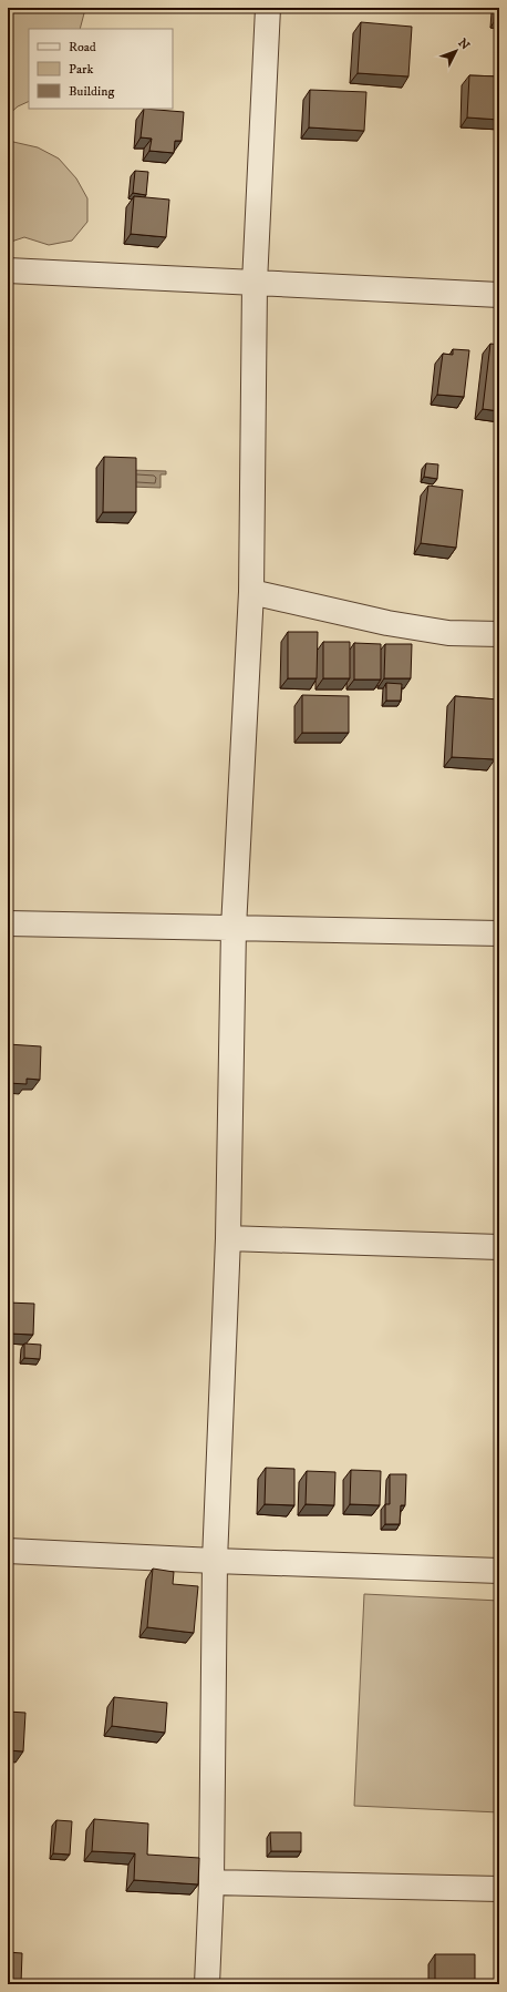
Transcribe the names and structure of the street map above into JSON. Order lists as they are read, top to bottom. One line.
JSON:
{"legend":["Road","Park","Building"],"north":"top right"}
